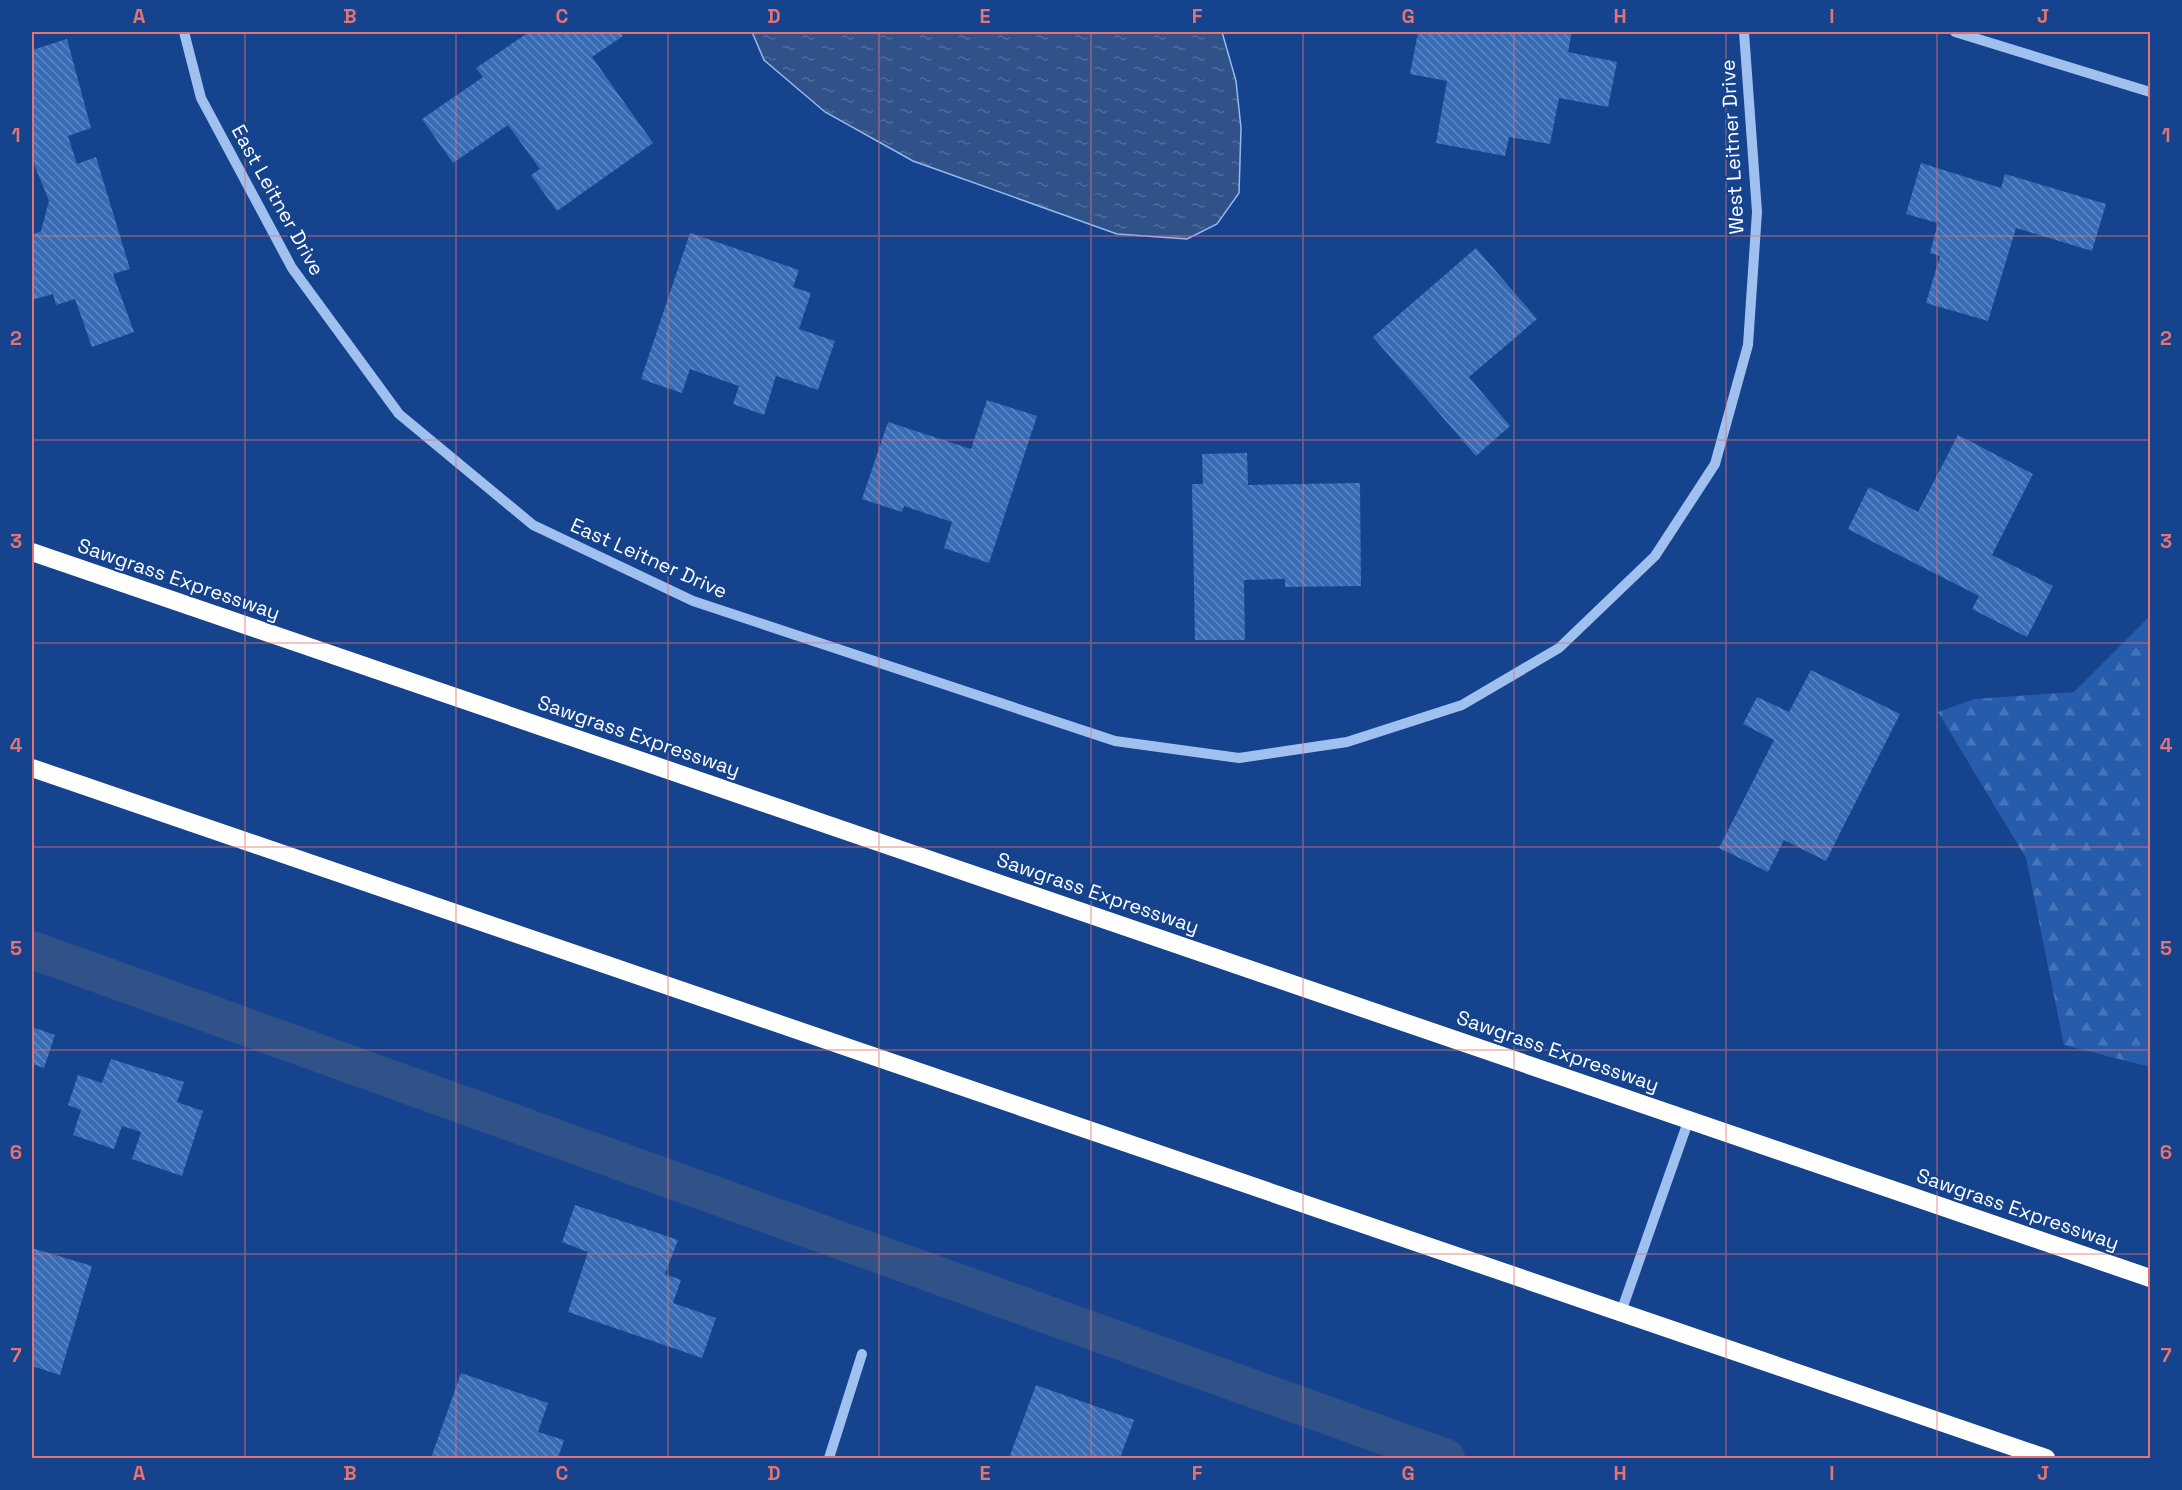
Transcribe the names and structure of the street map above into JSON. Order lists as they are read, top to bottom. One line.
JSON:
{"streets":{"highway":["Sawgrass Expressway"],"street":["West Leitner Drive","East Leitner Drive"]},"crossings":[["West Leitner Drive","East Leitner Drive"]],"grid":{"columns":["A","B","C","D","E","F","G","H","I","J"],"rows":["1","2","3","4","5","6","7"]}}
